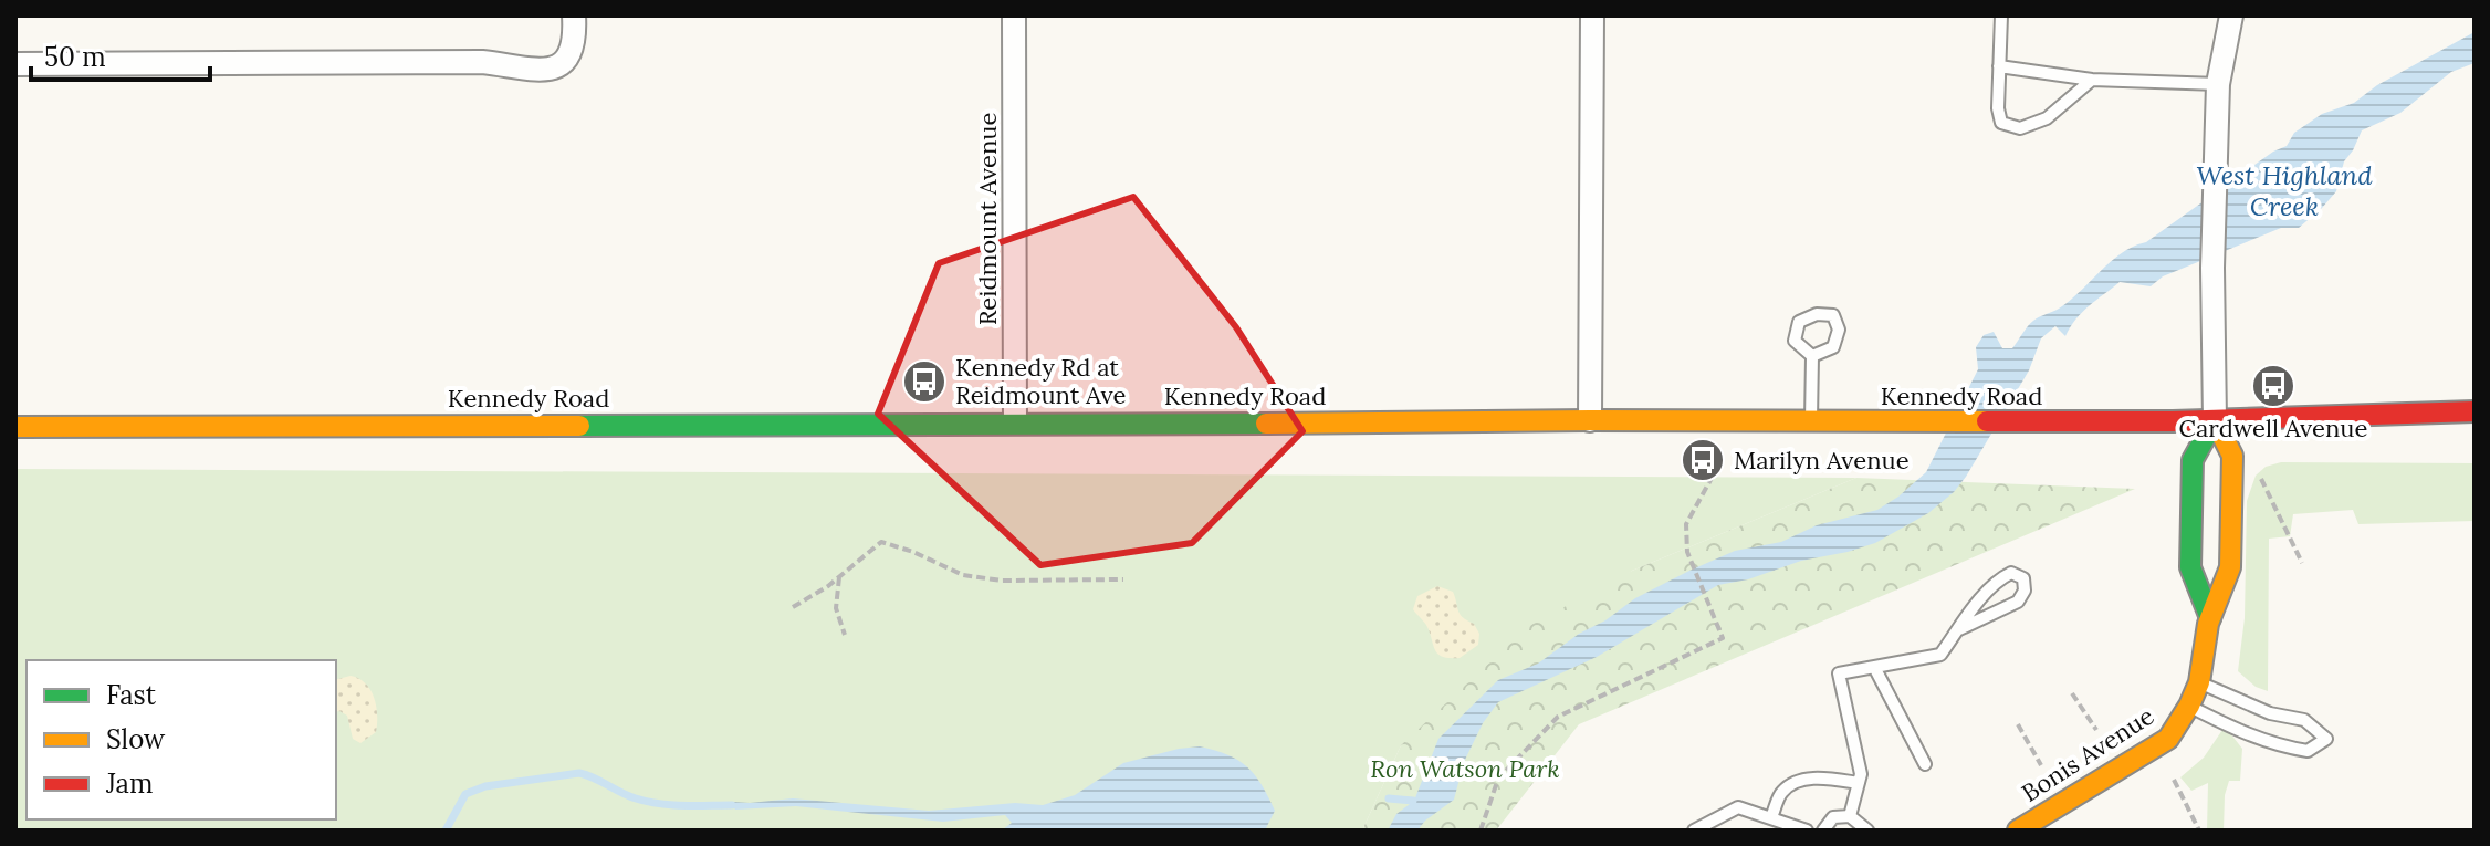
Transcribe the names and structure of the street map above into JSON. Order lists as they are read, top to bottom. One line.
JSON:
{"streets":{"main road":["Kennedy Road","Bonis Avenue"],"street":["Reidmount Avenue"]},"crossings":[["Reidmount Avenue","Kennedy Road"],["Kennedy Road","Bonis Avenue"]],"water":["West Highland Creek"],"parks":["Ron Watson Park"],"places":{"bus stop":["Kennedy Rd at Reidmount Ave","Cardwell Avenue","Marilyn Avenue"]},"legend":["Fast","Slow","Jam"],"scale_bar":"50 m"}
